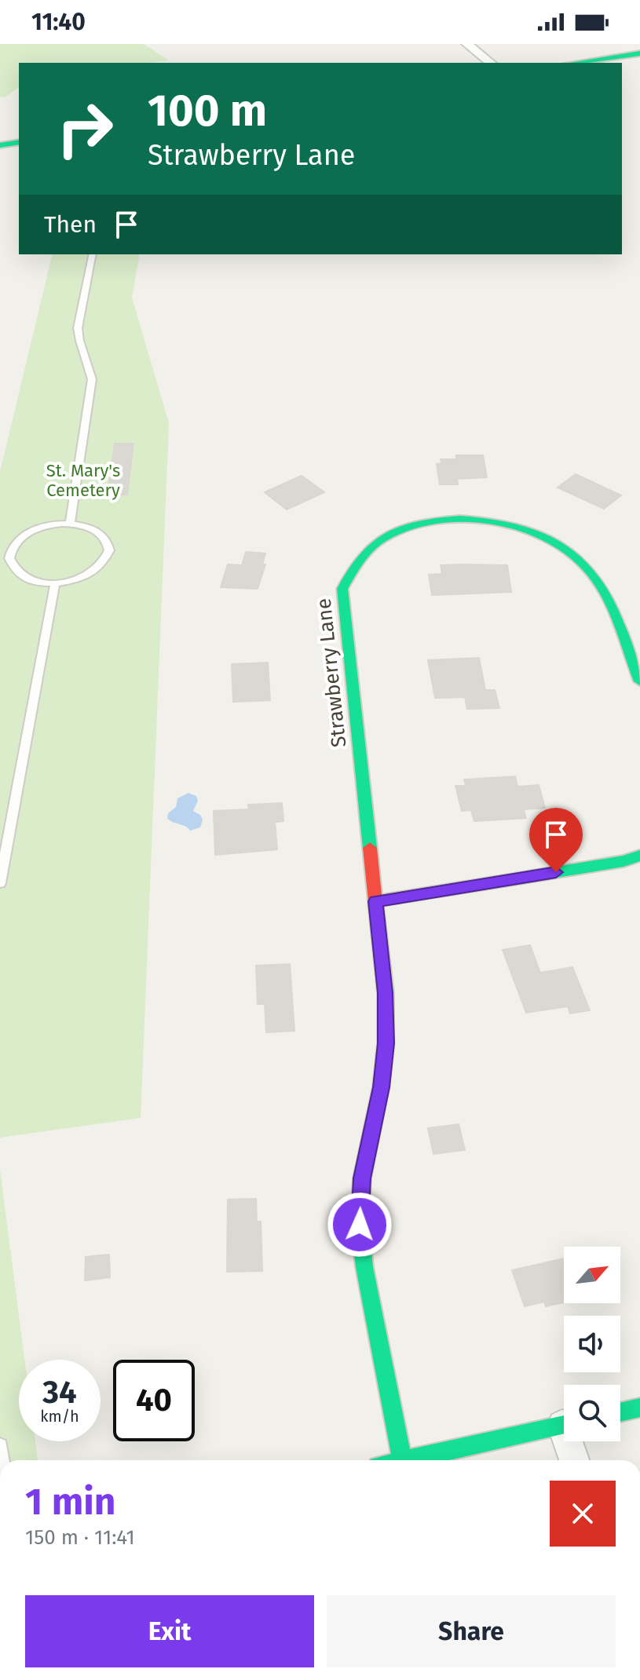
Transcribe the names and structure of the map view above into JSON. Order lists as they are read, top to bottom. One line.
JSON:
{"streets":{"street":["Strawberry Lane"]},"parks":["St. Mary's Cemetery"],"north":"top right","page":{"status":"11:40","turn":["100 m","Strawberry Lane"],"then":"Then","speed":"34 km/h","limit":"40","heading":["1 min","150 m · 11:41"],"buttons":["Exit","Share"]}}
